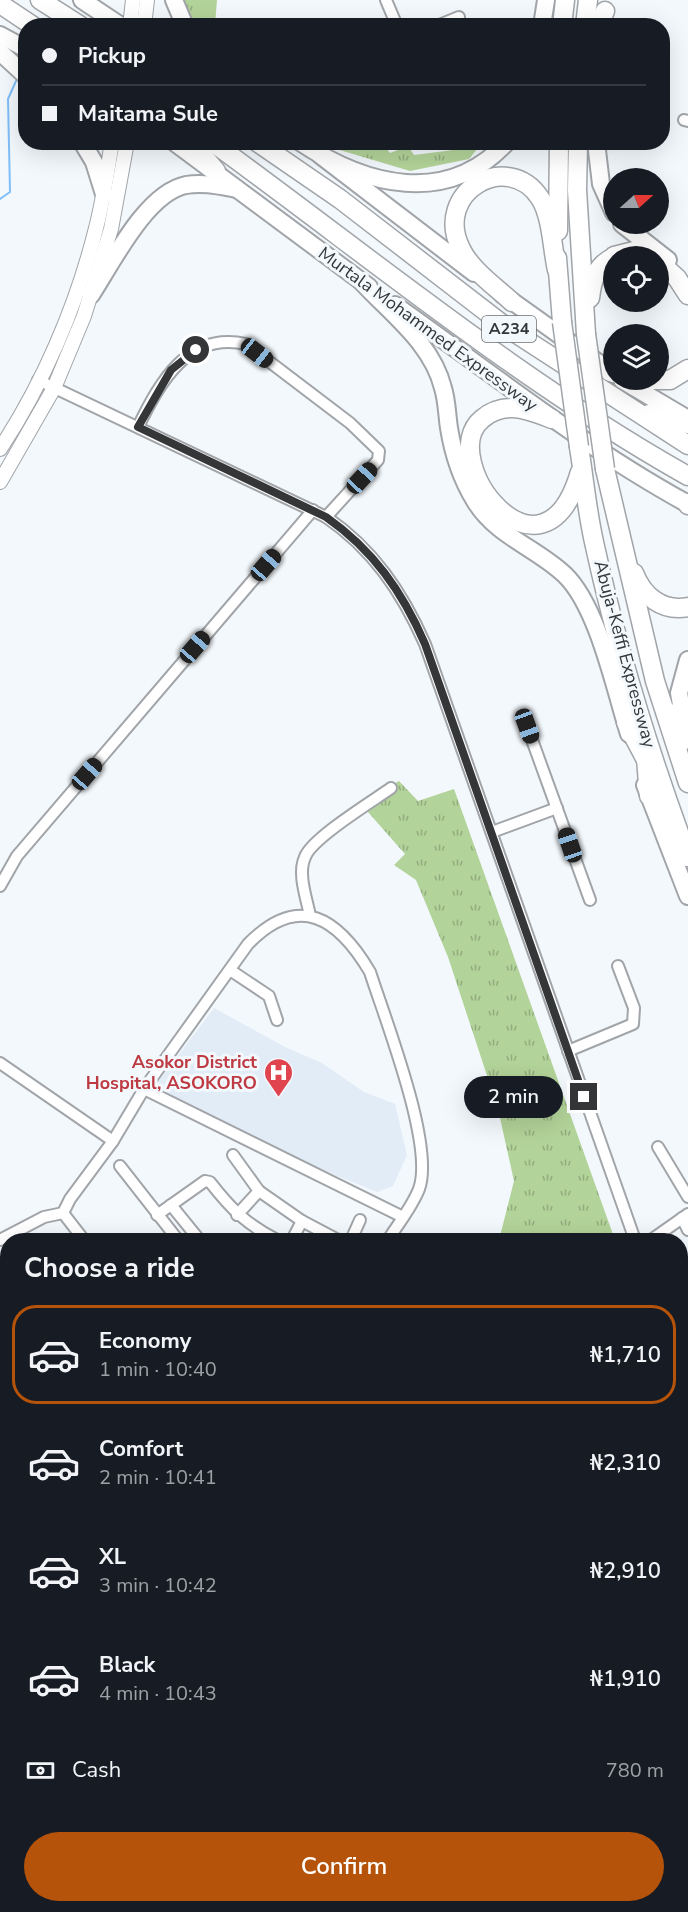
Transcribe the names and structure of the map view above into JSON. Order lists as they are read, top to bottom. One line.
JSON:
{"streets":{"highway":["Murtala Mohammed Expressway","A234","Abuja-Keffi Expressway"]},"crossings":[["Murtala Mohammed Expressway","Abuja-Keffi Expressway"],["A234","Abuja-Keffi Expressway"]],"places":{"hospital":["Asokor District Hospital, ASOKORO"]},"north":"right","page":{"banner":["Pickup","Maitama Sule"],"bubble":"2 min","heading":"Choose a ride","list":[{"name":"Economy","note":"1 min · 10:40","value":"₦1,710"},{"name":"Comfort","note":"2 min · 10:41","value":"₦2,310"},{"name":"XL","note":"3 min · 10:42","value":"₦2,910"},{"name":"Black","note":"4 min · 10:43","value":"₦1,910"}],"pay":["Cash","780 m"],"buttons":"Confirm"}}
